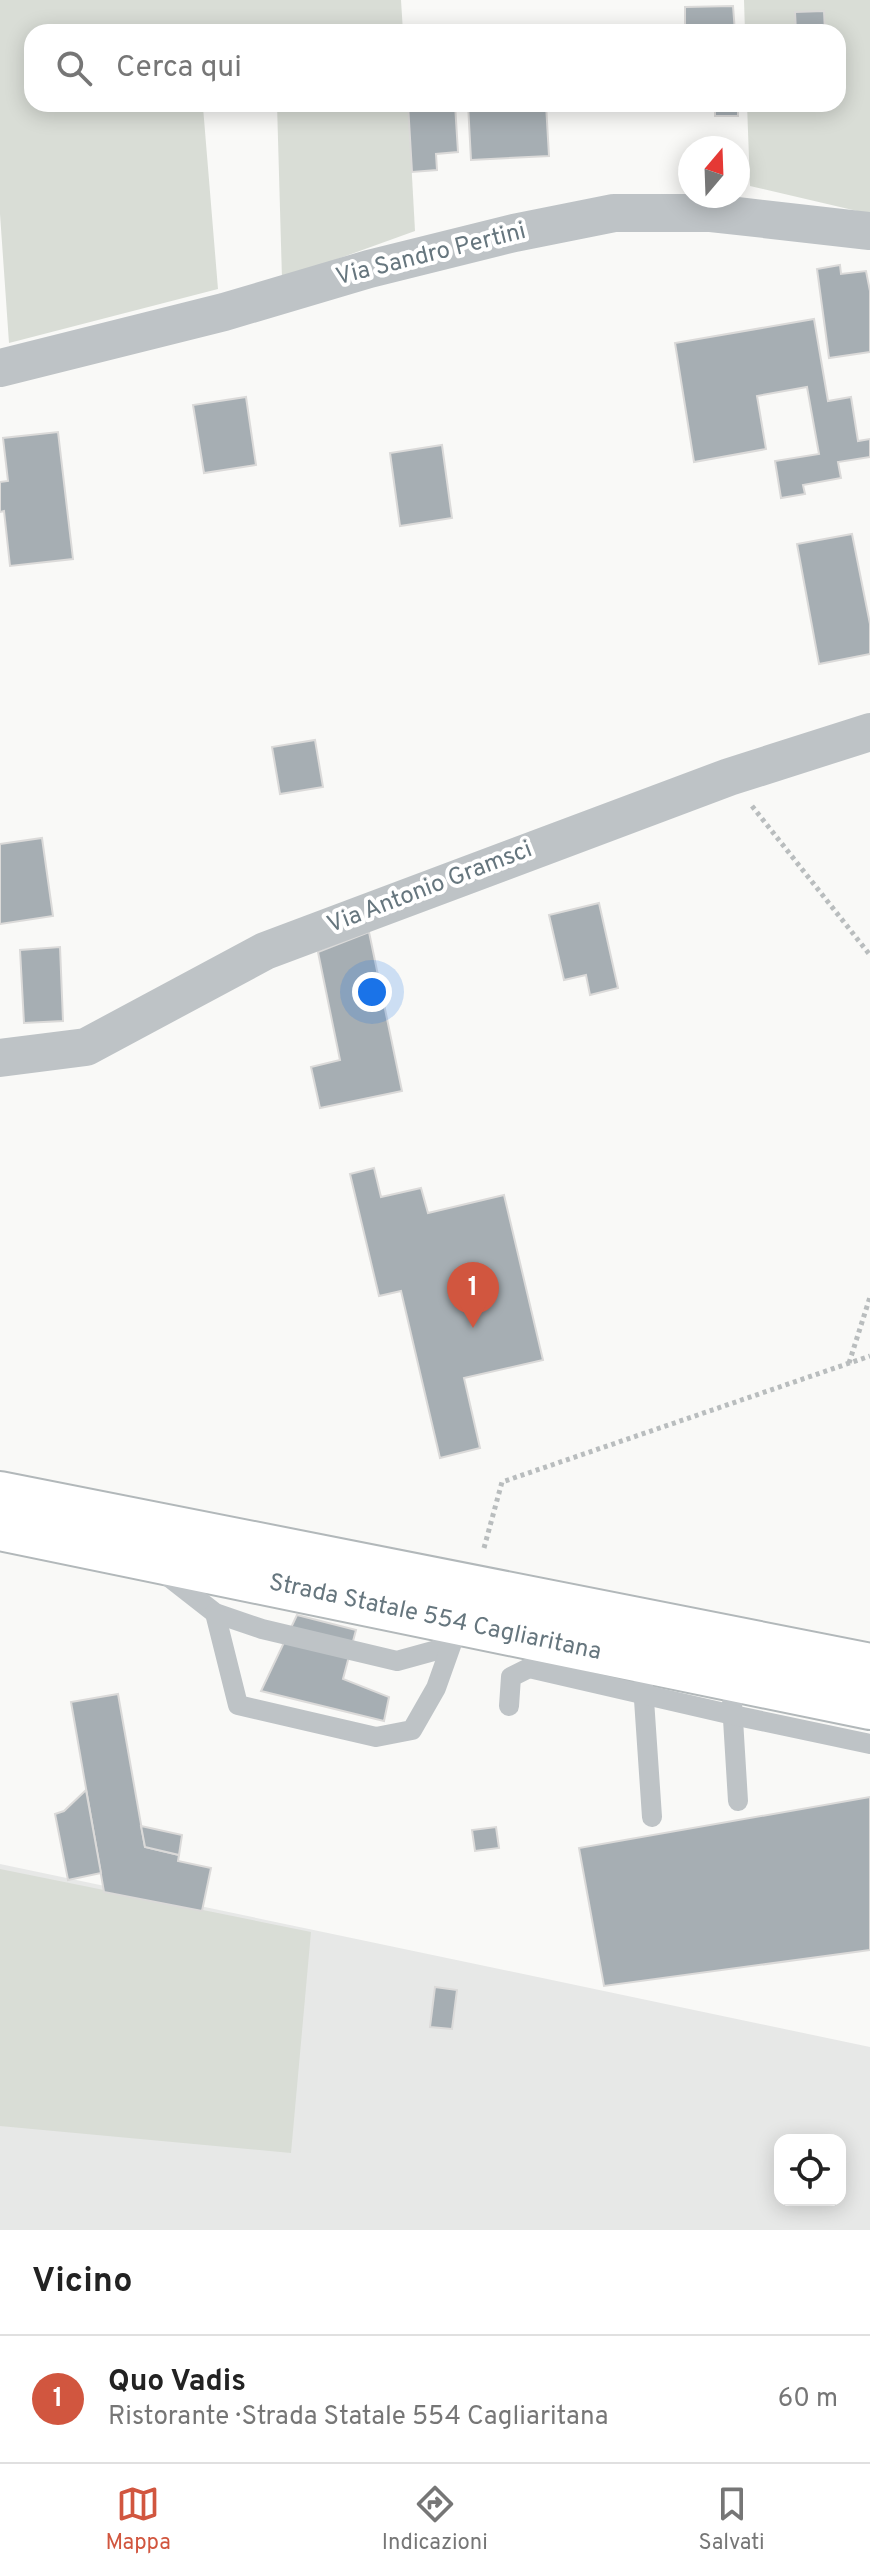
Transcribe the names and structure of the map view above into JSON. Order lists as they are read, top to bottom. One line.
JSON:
{"streets":{"main road":["Strada Statale 554 Cagliaritana"],"street":["Via Sandro Pertini","Via Antonio Gramsci"]},"north":"top","page":{"search":"Cerca qui","pins":"1","heading":"Vicino","list":[{"mark":"1","name":"Quo Vadis","note":"Ristorante · Strada Statale 554 Cagliaritana","value":"60 m"}],"nav":["Mappa","Indicazioni","Salvati"]}}
